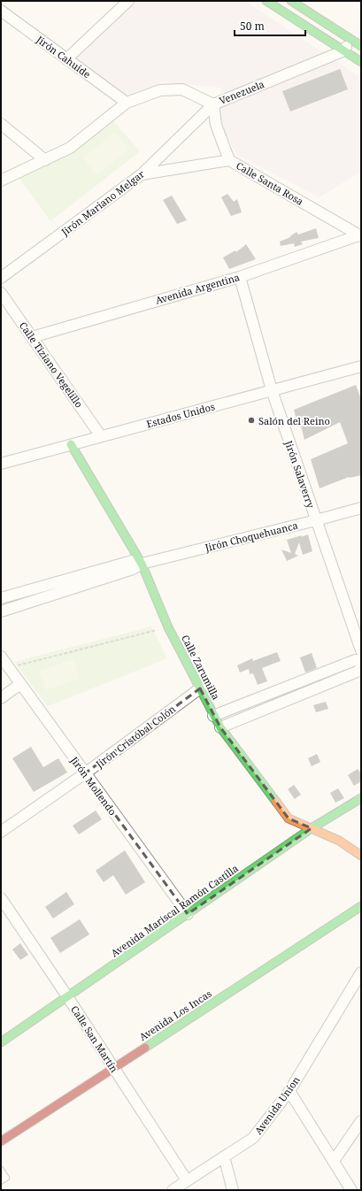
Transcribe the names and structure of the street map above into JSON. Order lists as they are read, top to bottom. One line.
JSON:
{"streets":{"street":["Jirón Cahuide","Venezuela","Calle Santa Rosa","Jirón Mariano Melgar","Avenida Argentina","Calle Tiziano Vegelillo","Estados Unidos","Jirón Salaverry","Jirón Choquehuanca","Calle Zarumilla","Jirón Cristóbal Colón","Jirón Mollendo","Avenida Mariscal Ramón Castilla","Avenida Los Incas","Calle San Martín","Avenida Uníon"]},"crossings":[["Jirón Cahuide","Venezuela"],["Venezuela","Calle Santa Rosa"],["Venezuela","Jirón Mariano Melgar"],["Calle Santa Rosa","Jirón Mariano Melgar"],["Calle Santa Rosa","Avenida Argentina"],["Avenida Argentina","Calle Tiziano Vegelillo"],["Avenida Argentina","Jirón Salaverry"],["Calle Tiziano Vegelillo","Estados Unidos"],["Estados Unidos","Jirón Salaverry"],["Estados Unidos","Calle Zarumilla"],["Jirón Salaverry","Jirón Choquehuanca"],["Jirón Choquehuanca","Calle Zarumilla"],["Calle Zarumilla","Jirón Cristóbal Colón"],["Calle Zarumilla","Avenida Mariscal Ramón Castilla"],["Jirón Cristóbal Colón","Jirón Mollendo"],["Jirón Mollendo","Avenida Mariscal Ramón Castilla"],["Avenida Mariscal Ramón Castilla","Calle San Martín"],["Avenida Los Incas","Calle San Martín"],["Calle San Martín","Avenida Uníon"]],"places":["Salón del Reino"],"scale_bar":"50 m"}
